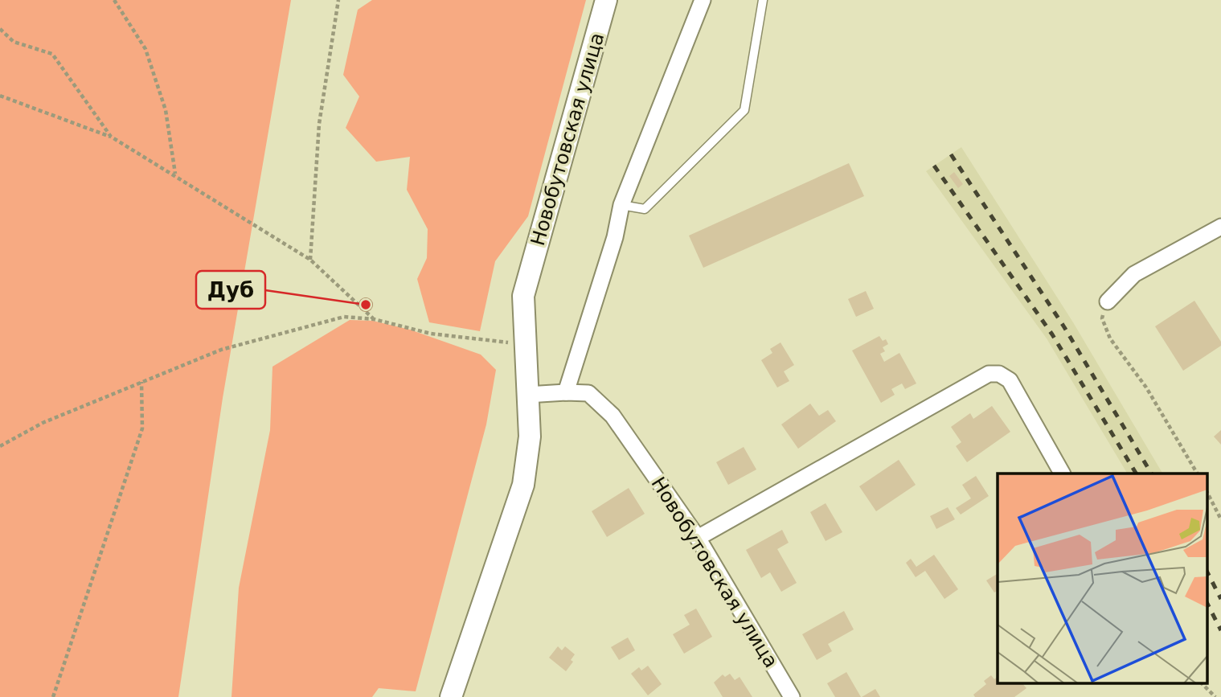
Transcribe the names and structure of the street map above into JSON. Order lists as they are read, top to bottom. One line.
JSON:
{"streets":{"street":["Новобутовская улица"]},"places":["Дуб"]}
